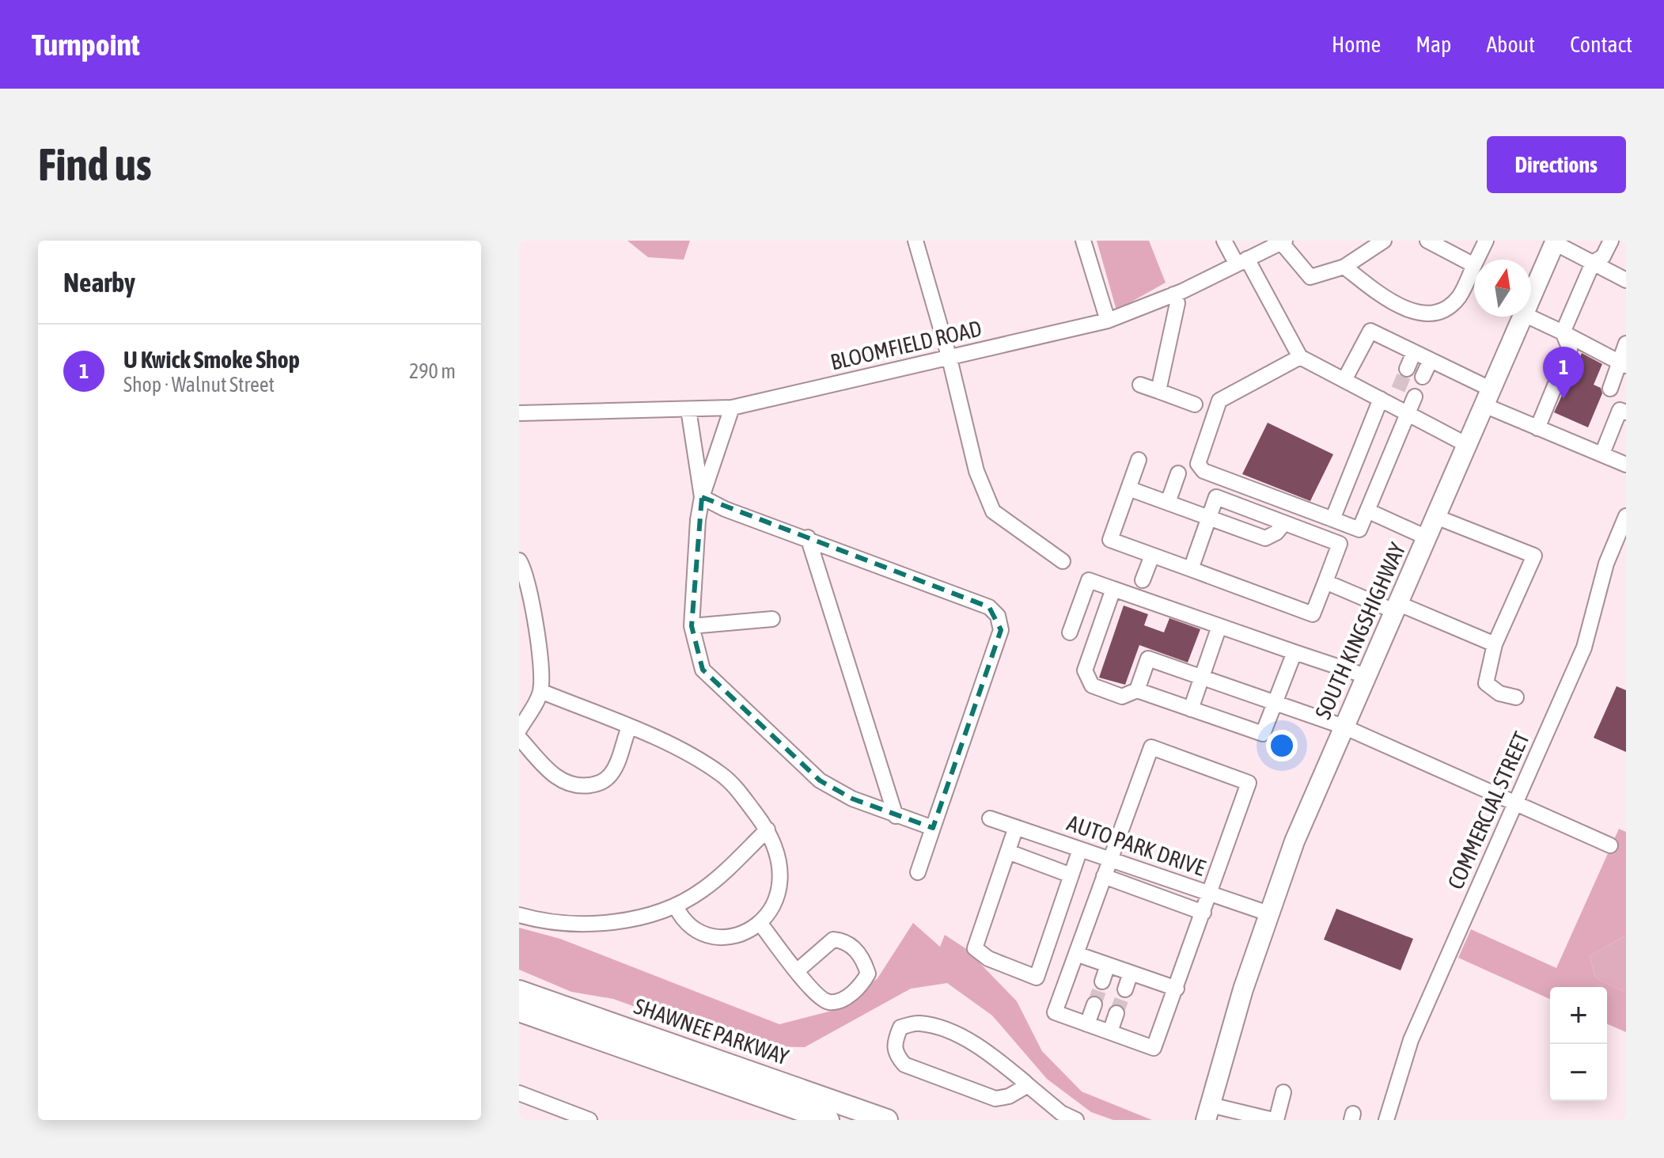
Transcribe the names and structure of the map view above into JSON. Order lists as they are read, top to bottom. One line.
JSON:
{"streets":{"highway":["SHAWNEE PARKWAY"],"main road":["SOUTH KINGSHIGHWAY"],"street":["BLOOMFIELD ROAD","COMMERCIAL STREET","AUTO PARK DRIVE"]},"crossings":[["SOUTH KINGSHIGHWAY","AUTO PARK DRIVE"]],"north":"top","page":{"header":"Turnpoint","nav":["Home","Map","About","Contact"],"buttons":"Directions","title":"Find us","heading":"Nearby","list":[{"mark":"1","name":"U Kwick Smoke Shop","note":"Shop · Walnut Street","value":"290 m"}],"pins":"1","map_buttons":["+","−"]}}
